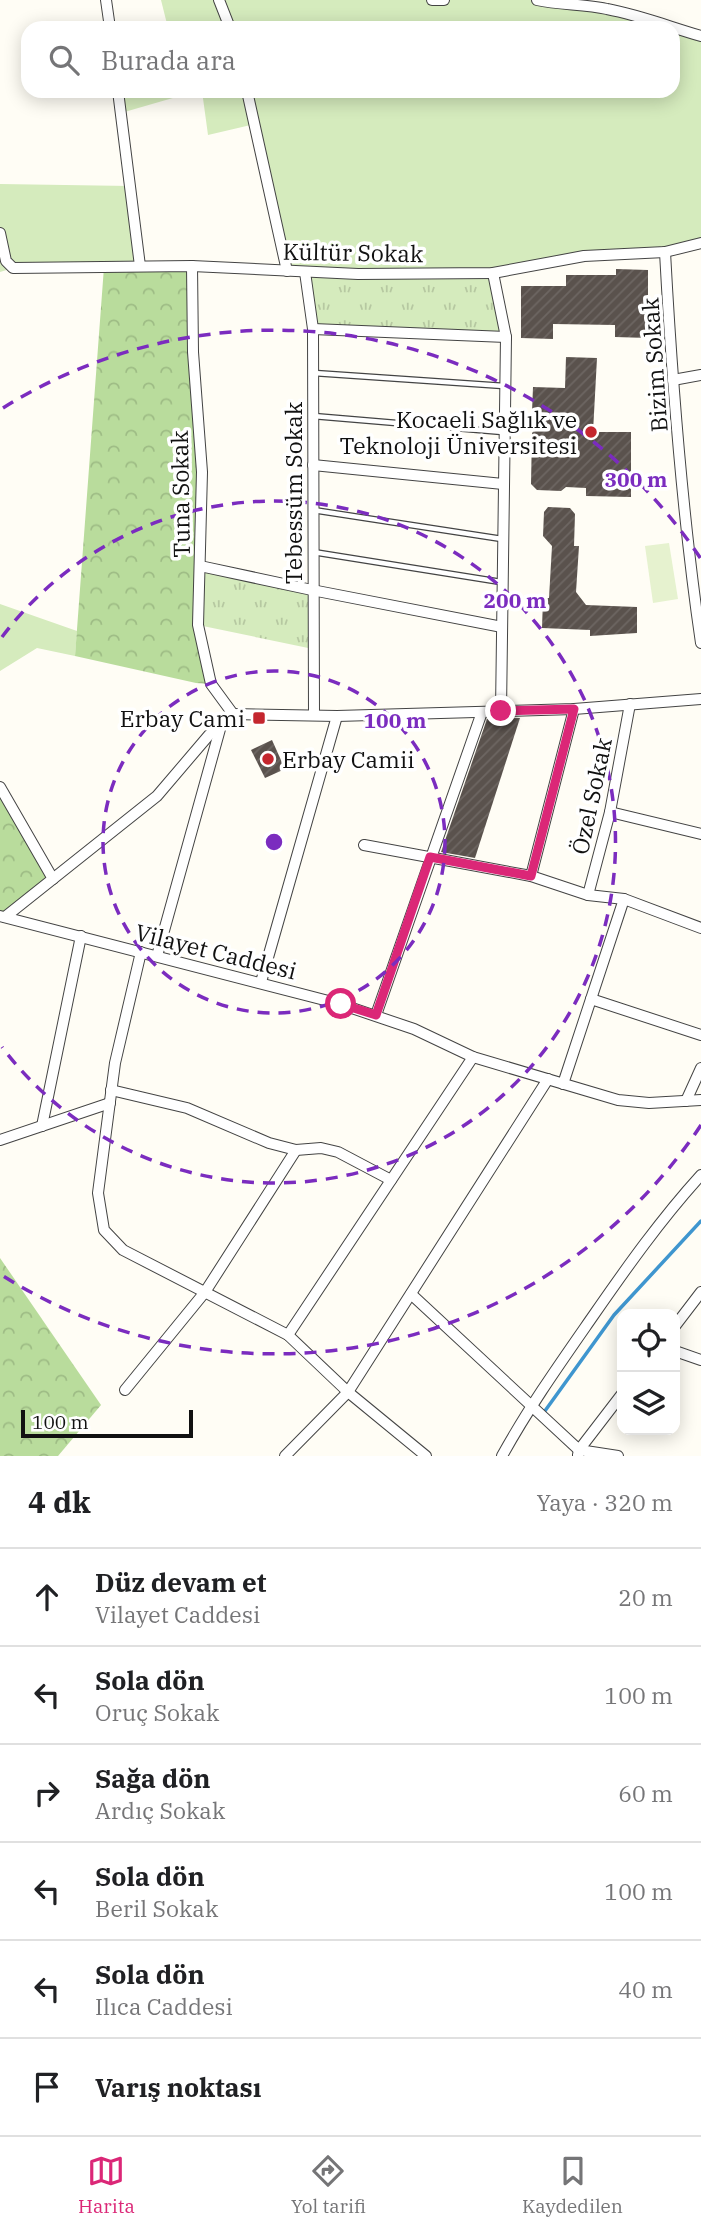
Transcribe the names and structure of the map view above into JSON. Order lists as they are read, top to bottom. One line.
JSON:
{"streets":{"street":["Kültür Sokak","Bizim Sokak","Tebessüm Sokak","Tuna Sokak","Özel Sokak","Vilayet Caddesi"]},"crossings":[["Kültür Sokak","Bizim Sokak"],["Kültür Sokak","Tebessüm Sokak"],["Kültür Sokak","Tuna Sokak"]],"places":{"other":["Kocaeli Sağlık ve Teknoloji Üniversitesi","Erbay Camii"],"transit":["Erbay Cami"]},"scale_bar":"100 m","page":{"search":"Burada ara","scale":"100 m","heading":["4 dk","Yaya · 320 m"],"list":[["Düz devam et","Vilayet Caddesi","20 m"],["Sola dön","Oruç Sokak","100 m"],["Sağa dön","Ardıç Sokak","60 m"],["Sola dön","Beril Sokak","100 m"],["Sola dön","Ilıca Caddesi","40 m"],"Varış noktası"],"nav":["Harita","Yol tarifi","Kaydedilen"]},"rings":["300 m","200 m","100 m"]}
